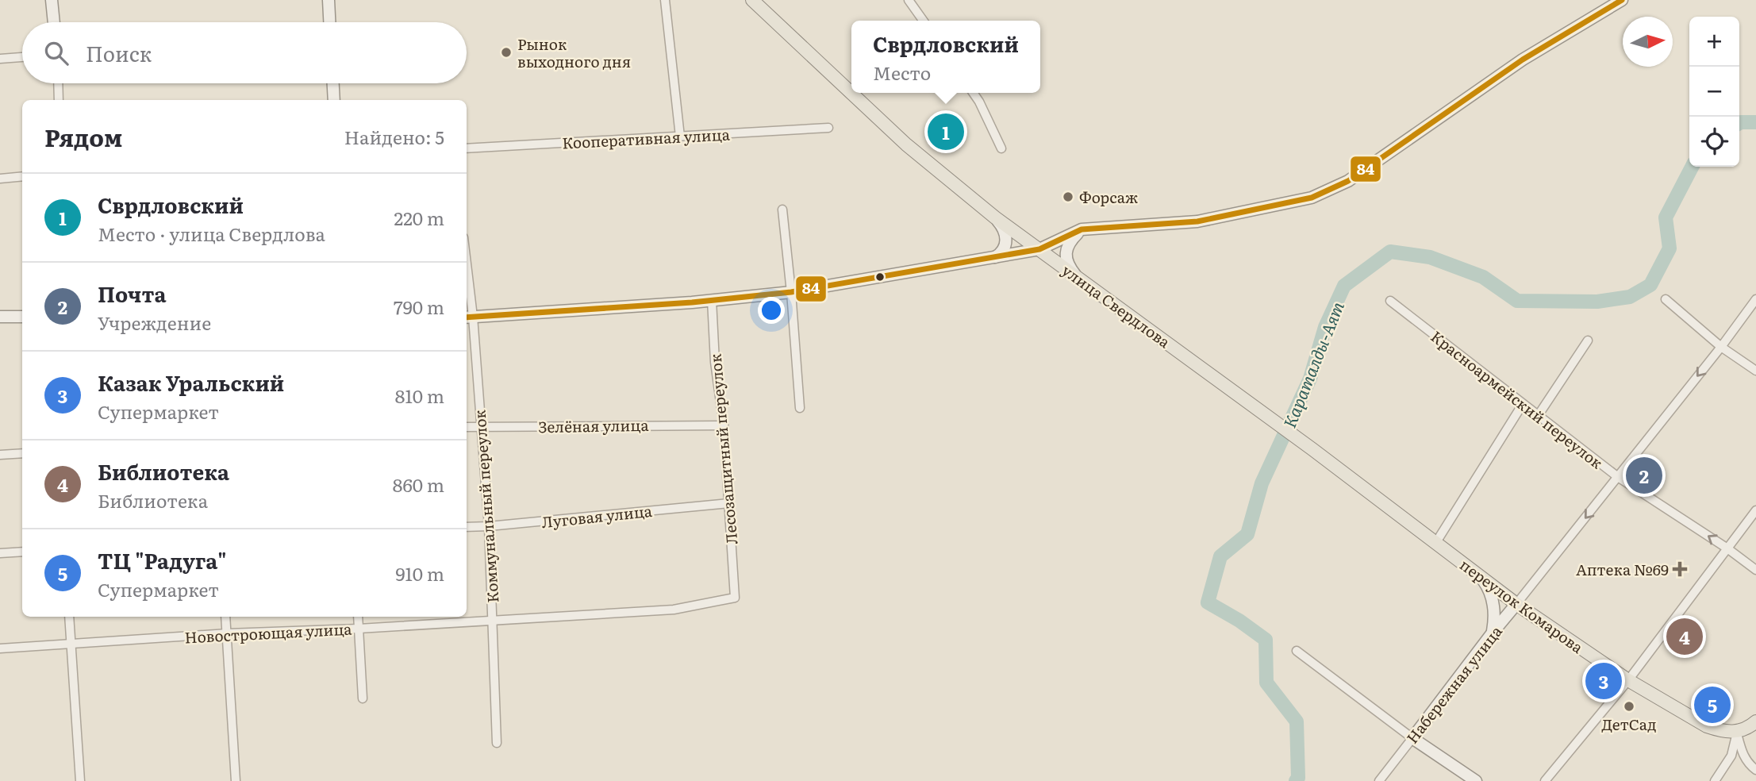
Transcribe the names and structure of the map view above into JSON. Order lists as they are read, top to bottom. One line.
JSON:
{"streets":{"main road":["улица Свердлова","переулок Комарова"],"street":["Кооперативная улица","Красноармейский переулок","Зелёная улица","Лесозащитный переулок","Коммунальный переулок","Луговая улица","Новостроющая улица","Набережная улица"]},"crossings":[["улица Свердлова","переулок Комарова"],["Красноармейский переулок","Набережная улица"],["Зелёная улица","Лесозащитный переулок"],["Зелёная улица","Коммунальный переулок"],["Лесозащитный переулок","Луговая улица"],["Лесозащитный переулок","Новостроющая улица"],["Коммунальный переулок","Луговая улица"],["Коммунальный переулок","Новостроющая улица"],["переулок Комарова","Набережная улица"]],"one_way":["Набережная улица"],"water":["Караталды-Аят"],"places":{"other":["Рынок выходного дня","Форсаж","ДетСад"],"health":["Аптека №69"]},"lines":["transit line 84"],"north":"right","page":{"map_buttons":["+","−"],"popup":["Сврдловский","Место"],"search":"Поиск","heading":["Рядом","Найдено: 5"],"pins":["1","2","4","3","5"],"list":[{"mark":"1","name":"Сврдловский","note":"Место · улица Свердлова","value":"220 m"},{"mark":"2","name":"Почта","note":"Учреждение","value":"790 m"},{"mark":"3","name":"Казак Уральский","note":"Супермаркет","value":"810 m"},{"mark":"4","name":"Библиотека","note":"Библиотека","value":"860 m"},{"mark":"5","name":"ТЦ \"Радуга\"","note":"Супермаркет","value":"910 m"}]}}
